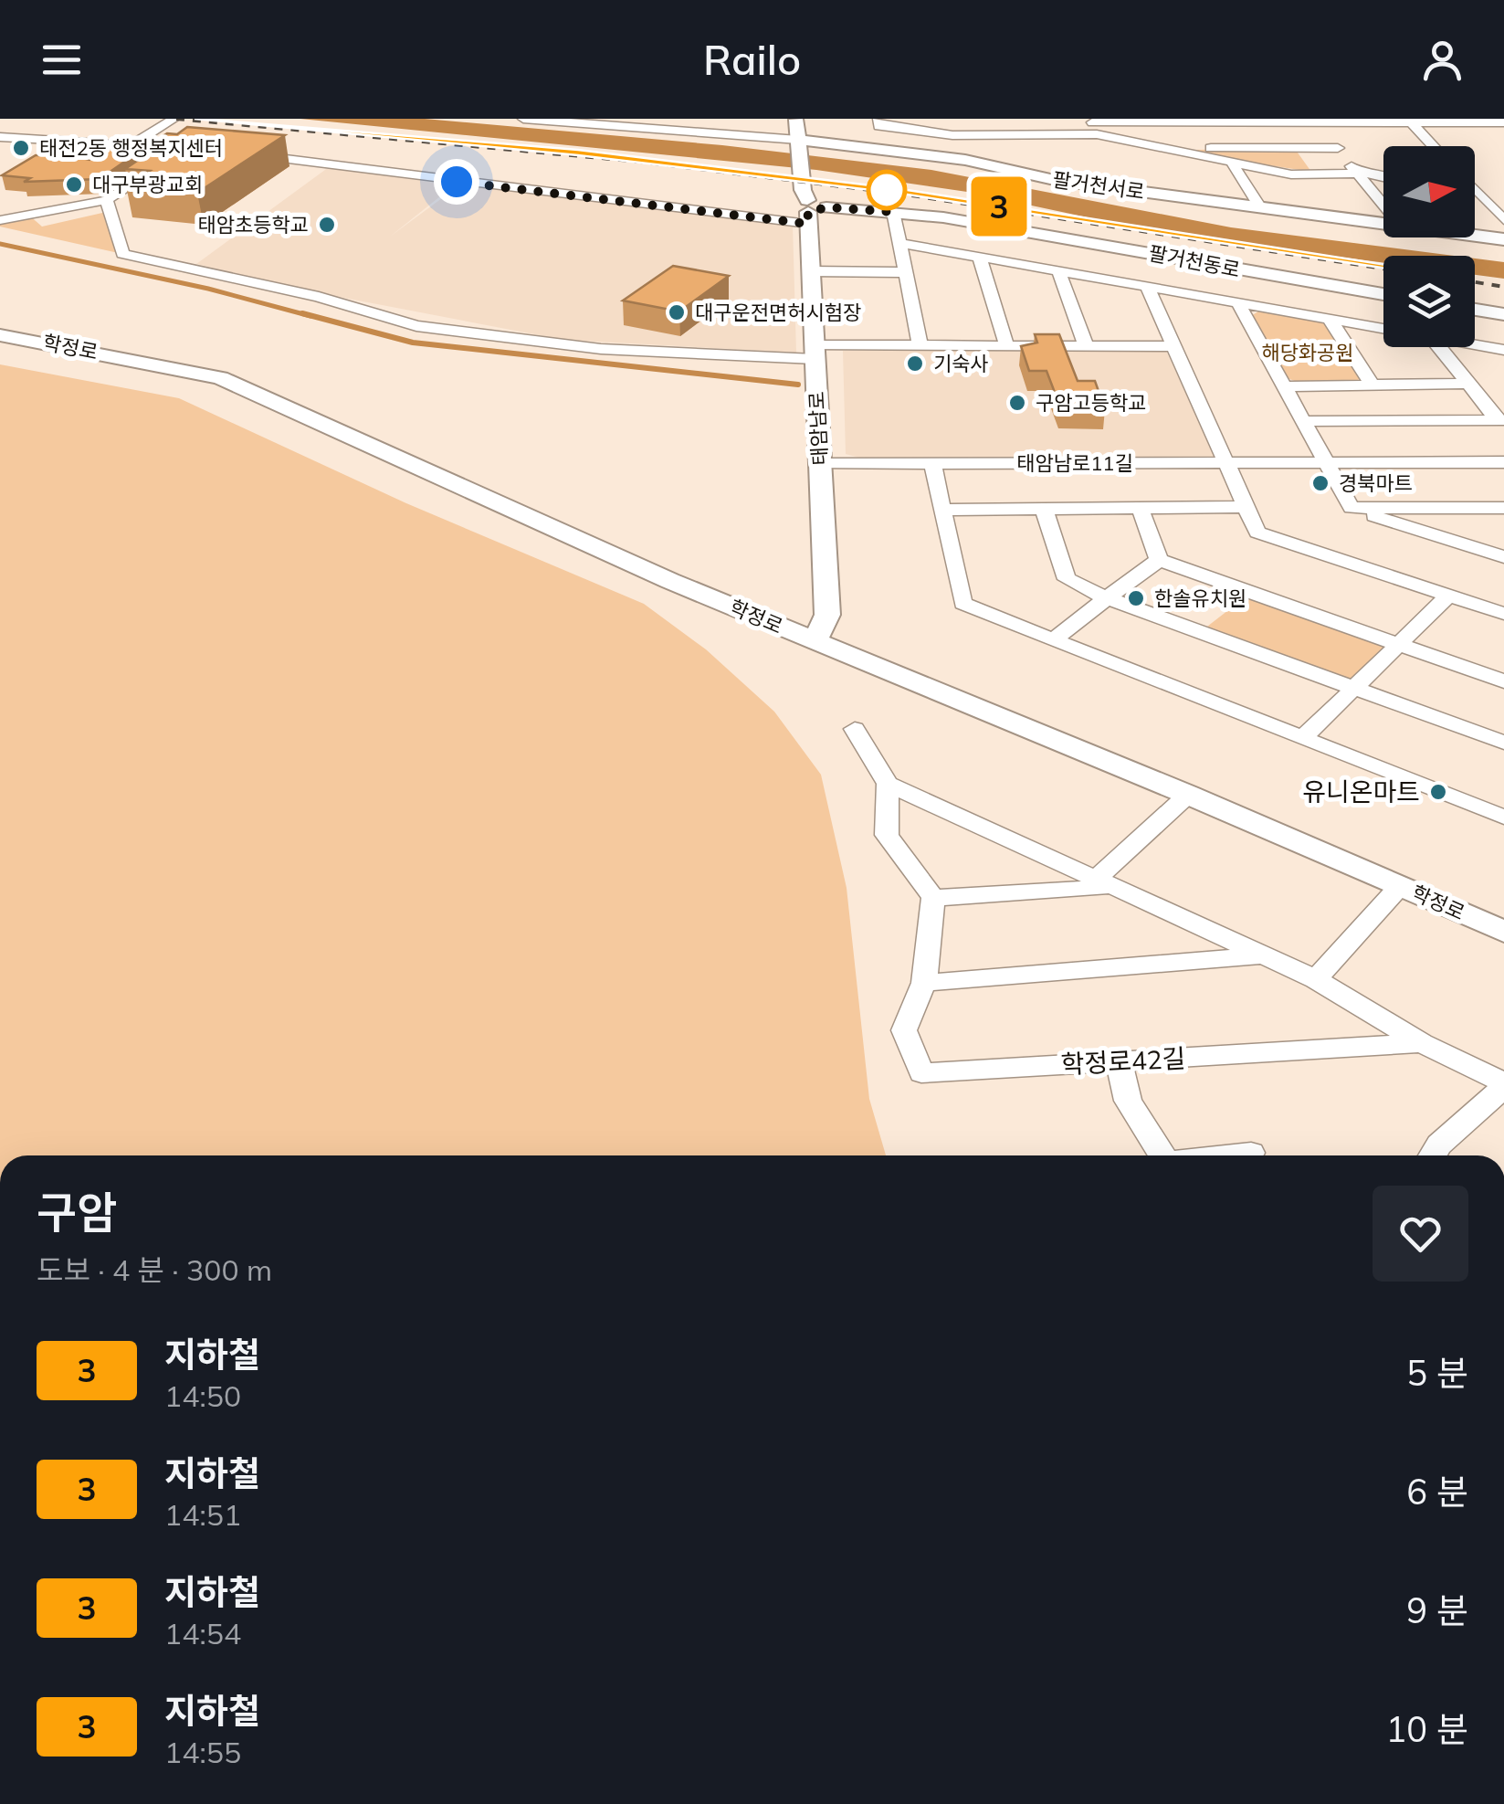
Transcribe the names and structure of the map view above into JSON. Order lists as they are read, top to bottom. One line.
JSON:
{"streets":{"main road":["팔거천서로","팔거천동로","학정로","태암남로"],"street":["태암남로11길","학정로42길"]},"crossings":[["팔거천서로","태암남로"],["팔거천동로","태암남로"],["학정로","태암남로"],["태암남로","태암남로11길"]],"parks":["해당화공원"],"places":["태전2동 행정복지센터","대구부광교회","태암초등학교","대구운전면허시험장","기숙사","구암고등학교","경북마트","한솔유치원","유니온마트"],"lines":["metro line 3"],"north":"right","page":{"header":"Railo","on_map":"3","heading":["구암","도보 · 4 분 · 300 m"],"list":[{"mark":"3","name":"지하철","note":"14:50","value":"5 분"},{"mark":"3","name":"지하철","note":"14:51","value":"6 분"},{"mark":"3","name":"지하철","note":"14:54","value":"9 분"},{"mark":"3","name":"지하철","note":"14:55","value":"10 분"}]}}
